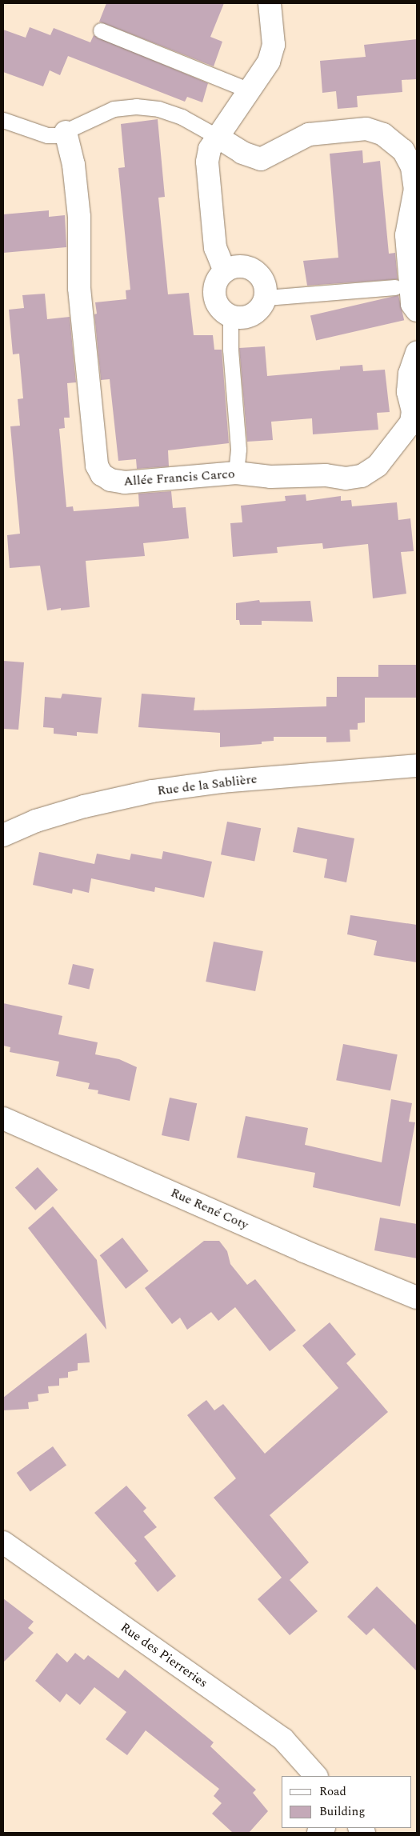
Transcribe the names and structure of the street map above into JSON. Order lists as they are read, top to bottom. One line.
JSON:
{"streets":{"street":["Allée Francis Carco","Rue de la Sablière","Rue René Coty","Rue des Pierreries"]},"legend":["Road","Building"]}
